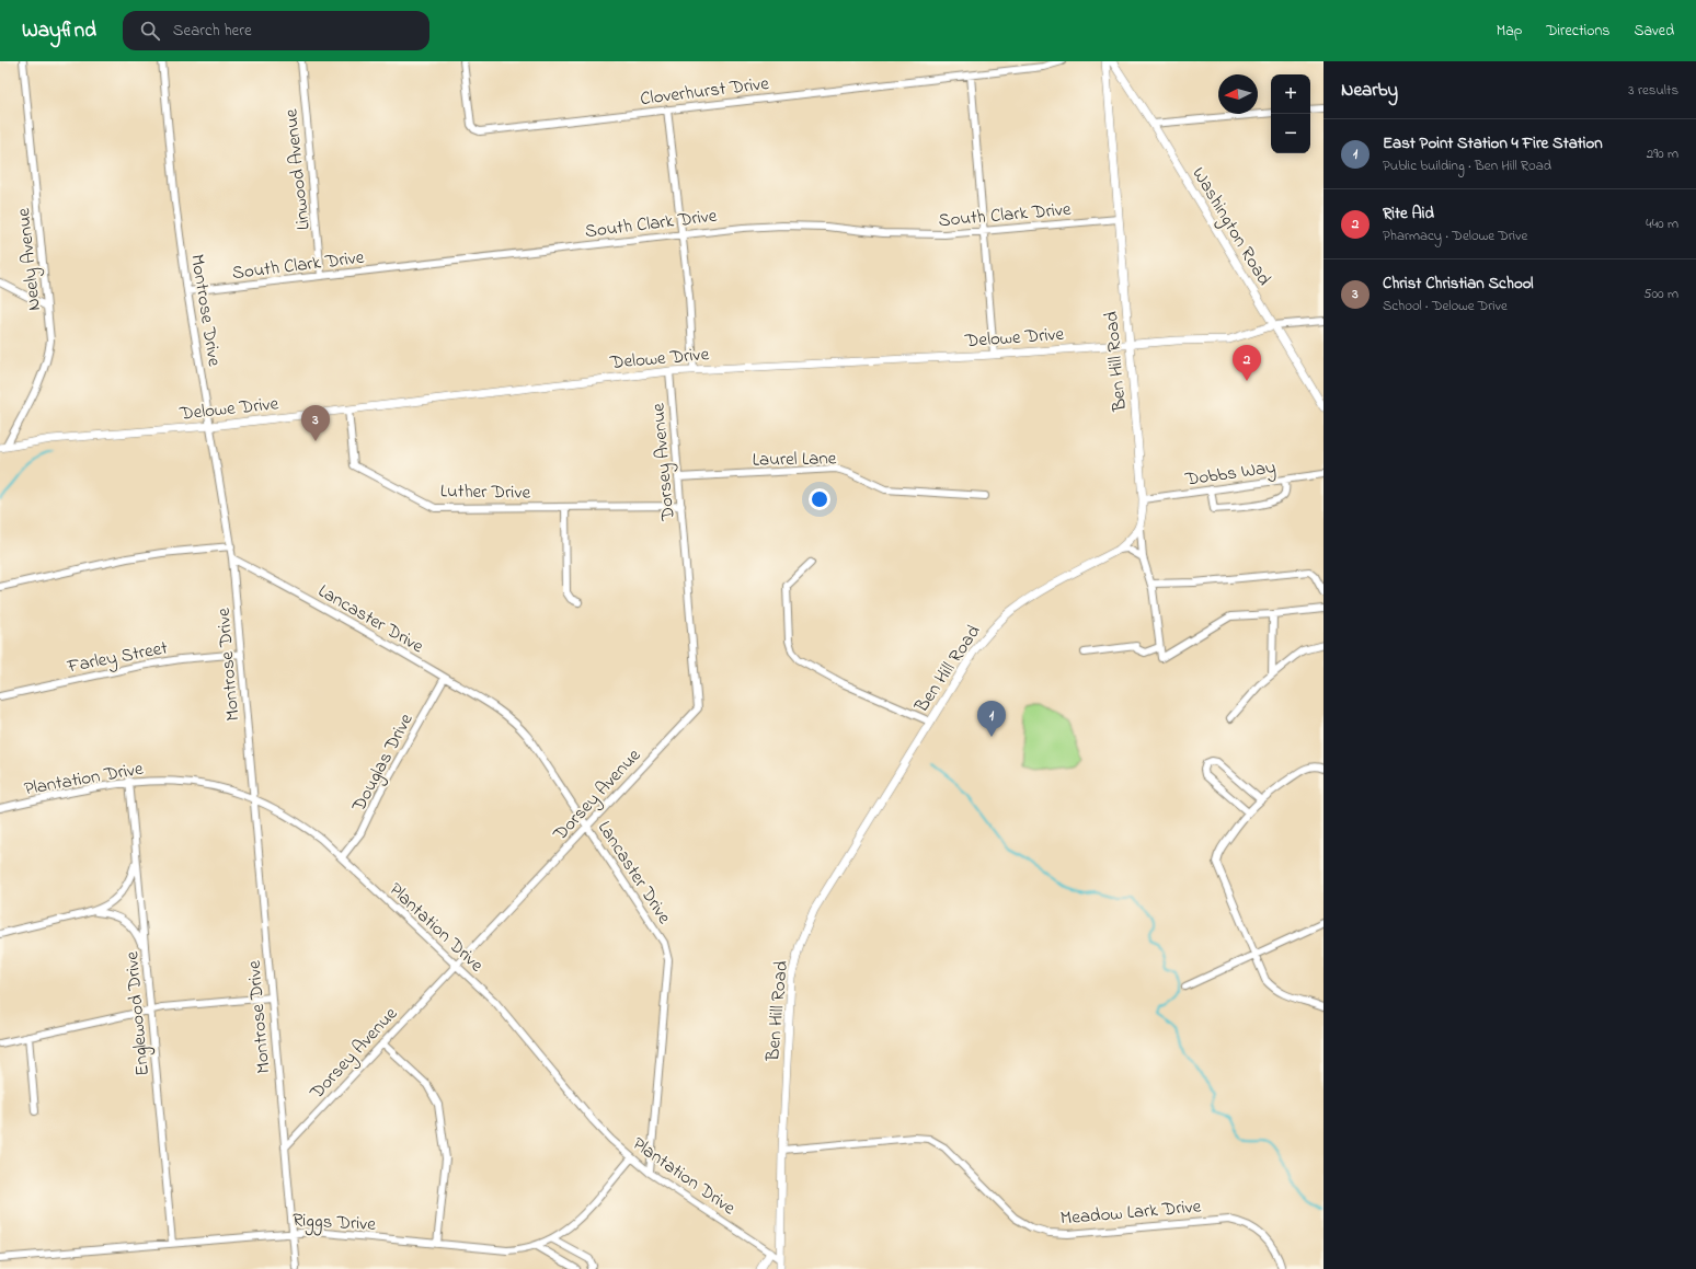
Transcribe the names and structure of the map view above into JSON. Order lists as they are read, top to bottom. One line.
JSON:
{"streets":{"street":["Cloverhurst Drive","Linwood Avenue","South Clark Drive","Washington Road","Neely Avenue","Montrose Drive","Delowe Drive","Ben Hill Road","Laurel Lane","Dorsey Avenue","Dobbs Way","Luther Drive","Lancaster Drive","Farley Street","Douglas Drive","Plantation Drive","Englewood Drive","Meadow Lark Drive","Riggs Drive"]},"crossings":[["Linwood Avenue","South Clark Drive"],["South Clark Drive","Montrose Drive"],["South Clark Drive","Ben Hill Road"],["Washington Road","Delowe Drive"],["Neely Avenue","Delowe Drive"],["Montrose Drive","Delowe Drive"],["Montrose Drive","Dorsey Avenue"],["Montrose Drive","Lancaster Drive"],["Montrose Drive","Farley Street"],["Montrose Drive","Plantation Drive"],["Montrose Drive","Riggs Drive"],["Delowe Drive","Ben Hill Road"],["Delowe Drive","Dorsey Avenue"],["Delowe Drive","Luther Drive"],["Ben Hill Road","Dobbs Way"],["Ben Hill Road","Plantation Drive"],["Ben Hill Road","Meadow Lark Drive"],["Laurel Lane","Dorsey Avenue"],["Dorsey Avenue","Luther Drive"],["Dorsey Avenue","Lancaster Drive"],["Dorsey Avenue","Plantation Drive"],["Lancaster Drive","Douglas Drive"],["Lancaster Drive","Plantation Drive"],["Douglas Drive","Plantation Drive"],["Plantation Drive","Englewood Drive"],["Plantation Drive","Riggs Drive"],["Englewood Drive","Riggs Drive"]],"north":"left","page":{"header":"Wayfind","search":"Search here","nav":["Map","Directions","Saved"],"heading":["Nearby","3 results"],"map_buttons":["+","−"],"list":[{"mark":"1","name":"East Point Station 4 Fire Station","note":"Public building · Ben Hill Road","value":"290 m"},{"mark":"2","name":"Rite Aid","note":"Pharmacy · Delowe Drive","value":"440 m"},{"mark":"3","name":"Christ Christian School","note":"School · Delowe Drive","value":"500 m"}],"pins":["2","3","1"]}}
